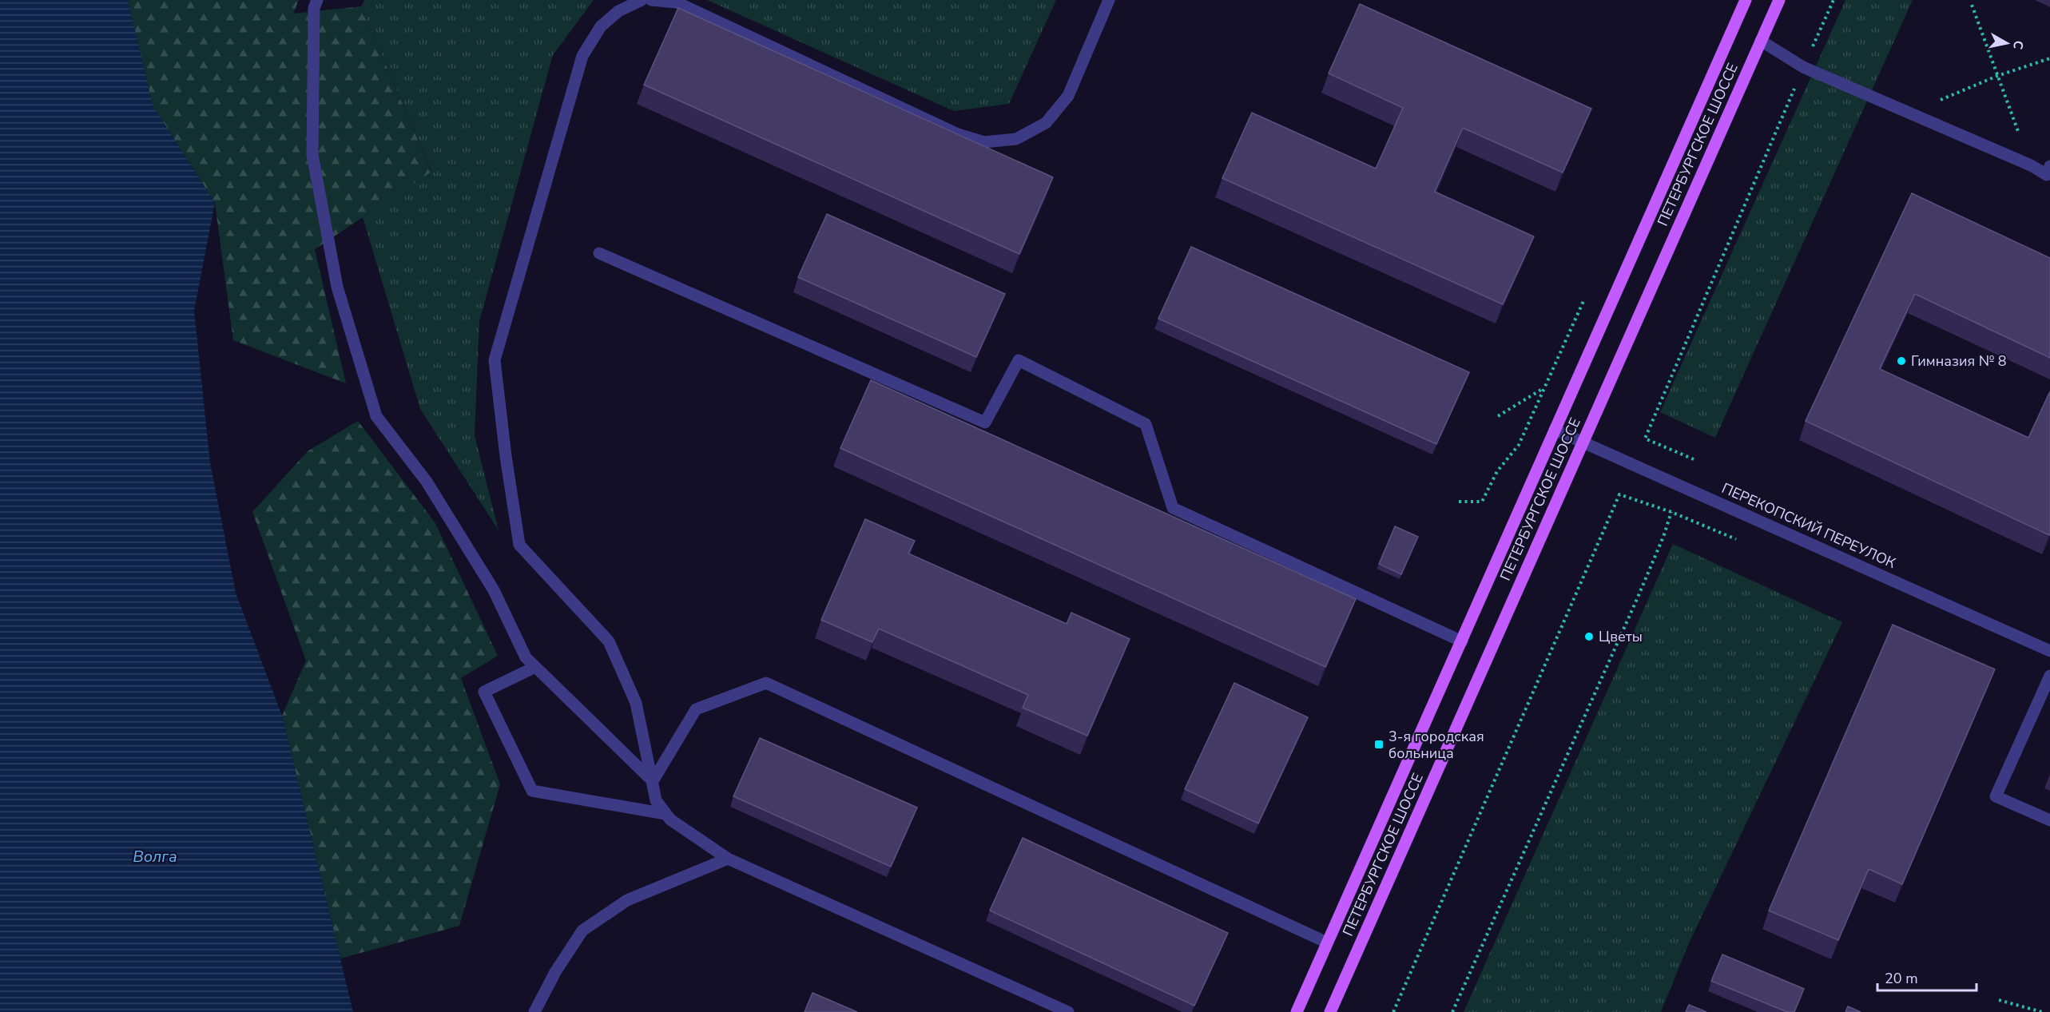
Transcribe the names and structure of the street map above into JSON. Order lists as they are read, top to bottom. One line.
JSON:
{"streets":{"main road":["ПЕТЕРБУРГСКОЕ ШОССЕ"],"street":["ПЕРЕКОПСКИЙ ПЕРЕУЛОК"]},"crossings":[["ПЕТЕРБУРГСКОЕ ШОССЕ","ПЕРЕКОПСКИЙ ПЕРЕУЛОК"]],"water":["Волга"],"places":{"other":["Гимназия № 8","Цветы"],"transit":["3-я городская больница"]},"scale_bar":"20 m","north":"right"}
